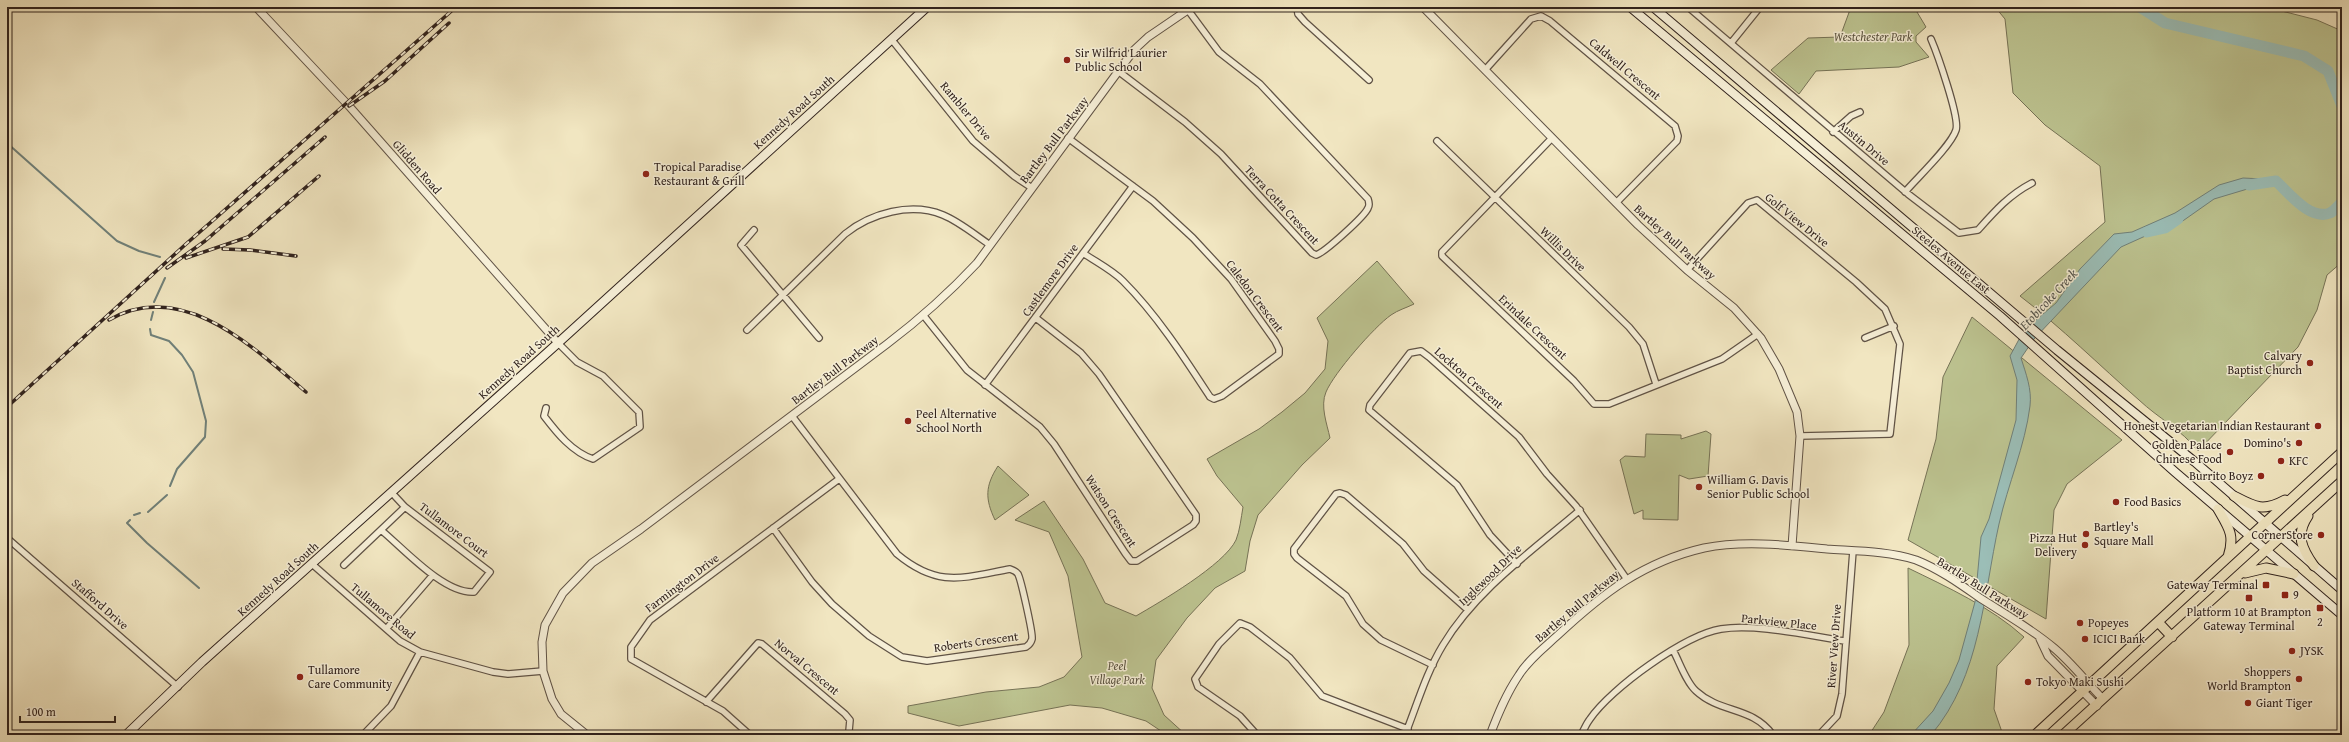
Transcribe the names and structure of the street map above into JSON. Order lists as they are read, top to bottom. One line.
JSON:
{"streets":{"main road":["Kennedy Road South","Steeles Avenue East"],"street":["Caldwell Crescent","Rambler Drive","Bartley Bull Parkway","Austin Drive","Glidden Road","Terra Cotta Crescent","Golf View Drive","Willis Drive","Castlemore Drive","Caledon Crescent","Erindale Crescent","Lockton Crescent","Watson Crescent","Tullamore Court","Inglewood Drive","Farmington Drive","Stafford Drive","Tullamore Road","Parkview Place","Roberts Crescent","River View Drive","Norval Crescent"]},"crossings":[["Caldwell Crescent","Bartley Bull Parkway"],["Rambler Drive","Kennedy Road South"],["Rambler Drive","Bartley Bull Parkway"],["Kennedy Road South","Glidden Road"],["Kennedy Road South","Tullamore Court"],["Kennedy Road South","Stafford Drive"],["Kennedy Road South","Tullamore Road"],["Bartley Bull Parkway","Terra Cotta Crescent"],["Bartley Bull Parkway","Golf View Drive"],["Bartley Bull Parkway","Caledon Crescent"],["Bartley Bull Parkway","Erindale Crescent"],["Bartley Bull Parkway","Lockton Crescent"],["Bartley Bull Parkway","Watson Crescent"],["Bartley Bull Parkway","Tullamore Road"],["Bartley Bull Parkway","Roberts Crescent"],["Bartley Bull Parkway","River View Drive"],["Willis Drive","Erindale Crescent"],["Castlemore Drive","Caledon Crescent"],["Castlemore Drive","Watson Crescent"],["Lockton Crescent","Inglewood Drive"],["Farmington Drive","Roberts Crescent"],["Farmington Drive","Norval Crescent"],["Parkview Place","River View Drive"]],"water":["Etobicoke Creek"],"parks":["Westchester Park","Peel Village Park"],"places":{"other":["Sir Wilfrid Laurier Public School","Tropical Paradise Restaurant & Grill","Calvary Baptist Church","Peel Alternative School North","Honest Vegetarian Indian Restaurant","Domino's","Golden Palace Chinese Food","KFC","Burrito Boyz","William G. Davis Senior Public School","Food Basics","Bartley's Square Mall","CornerStore","Pizza Hut Delivery","Popeyes","ICICI Bank","JYSK","Tullamore Care Community","Shoppers World Brampton","Tokyo Maki Sushi","Giant Tiger"],"transit":["Gateway Terminal","9","Platform 10 at Brampton Gateway Terminal","2"]},"scale_bar":"100 m"}
